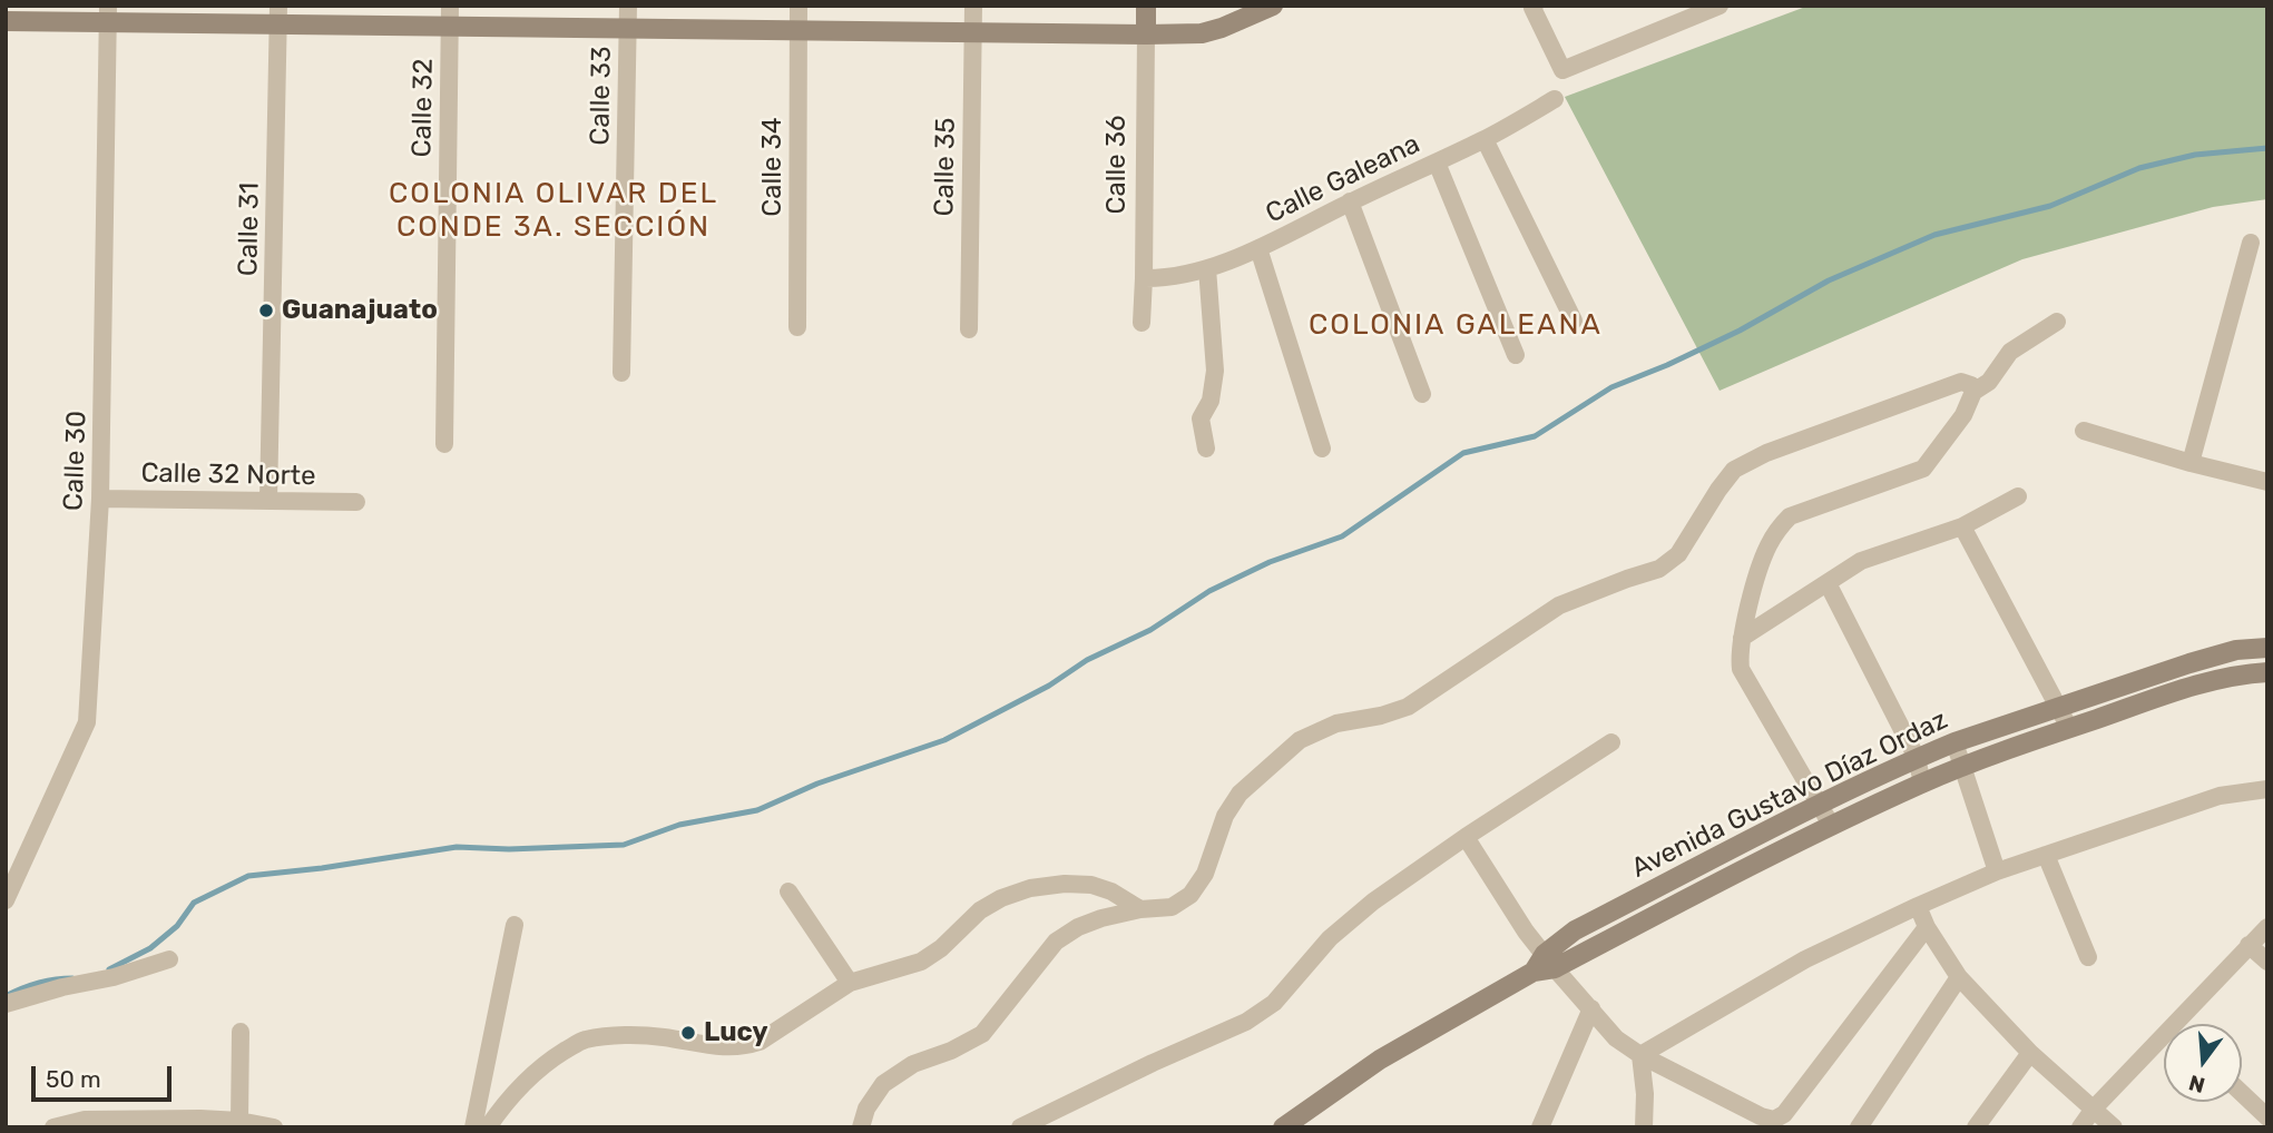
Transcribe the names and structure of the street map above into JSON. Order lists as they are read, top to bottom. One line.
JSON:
{"streets":{"street":["Calle 33","Calle 32","Calle 36","Calle 34","Calle 35","Calle Galeana","Calle 31","Calle 30","Calle 32 Norte","Avenida Gustavo Díaz Ordaz"]},"crossings":[["Calle 36","Calle Galeana"],["Calle 31","Calle 32 Norte"],["Calle 30","Calle 32 Norte"]],"districts":["COLONIA OLIVAR DEL CONDE 3A. SECCIÓN","COLONIA GALEANA"],"places":["Guanajuato","Lucy"],"scale_bar":"50 m","north":"bottom"}
